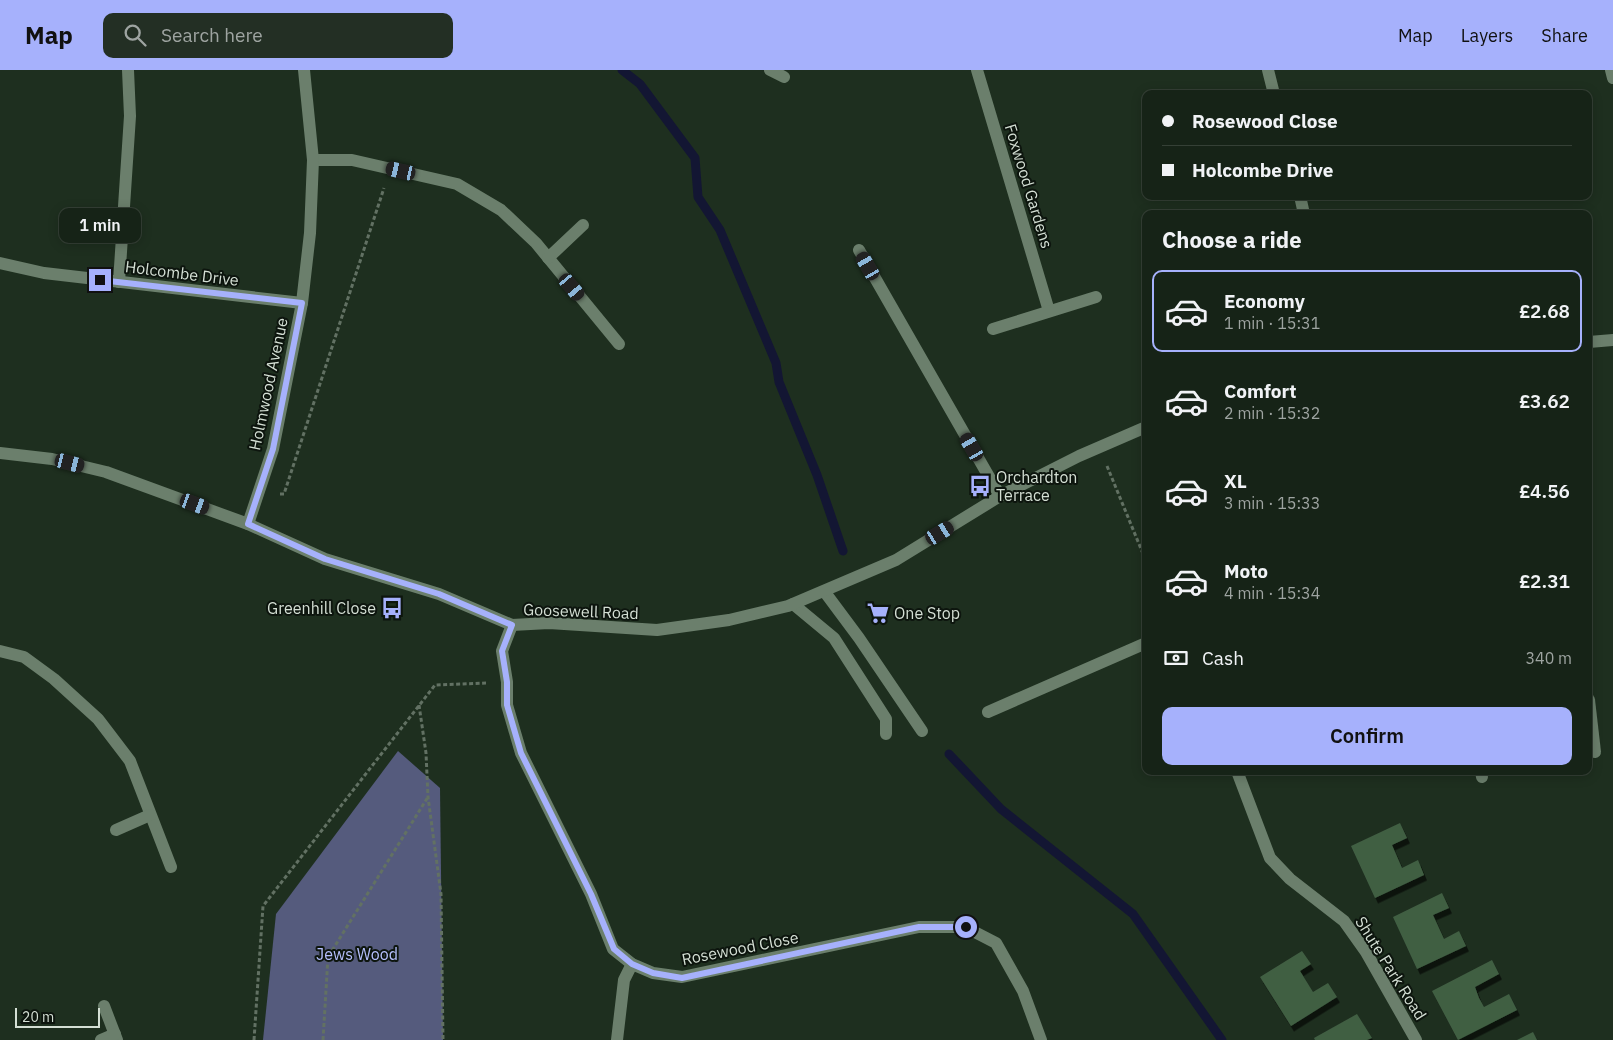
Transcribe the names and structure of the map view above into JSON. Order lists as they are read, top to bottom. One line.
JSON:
{"streets":{"street":["Foxwood Gardens","Holcombe Drive","Holmwood Avenue","Goosewell Road","Rosewood Close","Shute Park Road"]},"crossings":[["Holcombe Drive","Holmwood Avenue"],["Holmwood Avenue","Goosewell Road"],["Goosewell Road","Rosewood Close"]],"parks":["Jews Wood"],"places":{"bus stop":["Orchardton Terrace","Greenhill Close"],"supermarket":["One Stop"]},"scale_bar":"20 m","page":{"header":"Map","search":"Search here","nav":["Map","Layers","Share"],"banner":["Rosewood Close","Holcombe Drive"],"bubble":"1 min","heading":"Choose a ride","list":[{"name":"Economy","note":"1 min · 15:31","value":"£2.68"},{"name":"Comfort","note":"2 min · 15:32","value":"£3.62"},{"name":"XL","note":"3 min · 15:33","value":"£4.56"},{"name":"Moto","note":"4 min · 15:34","value":"£2.31"}],"pay":["Cash","340 m"],"buttons":"Confirm","scale":"20 m"}}
